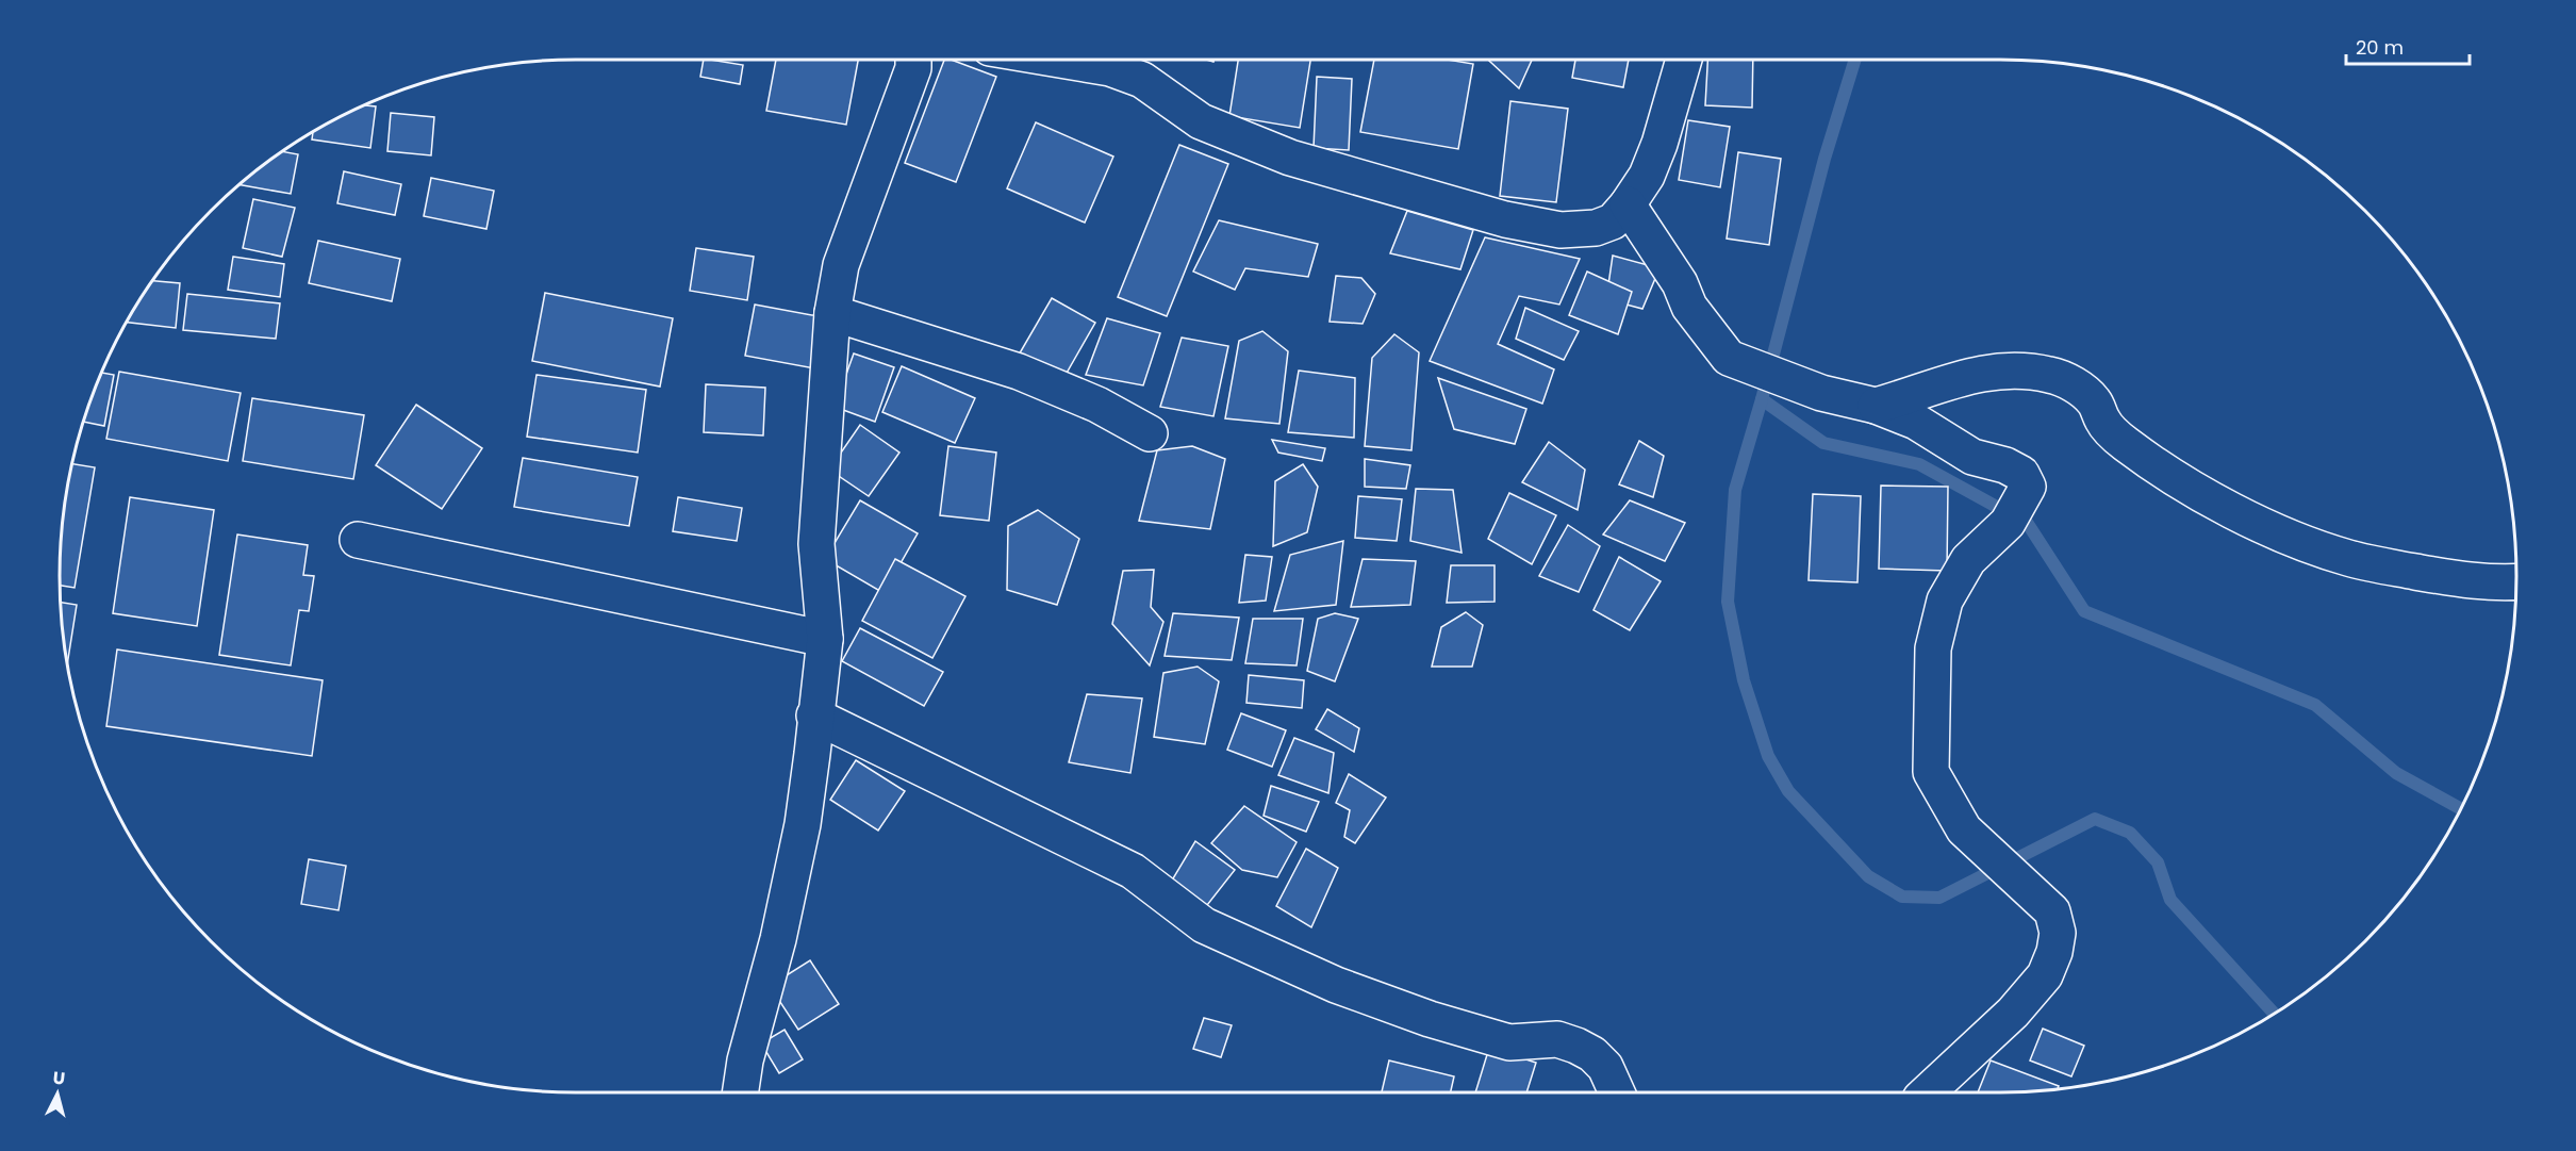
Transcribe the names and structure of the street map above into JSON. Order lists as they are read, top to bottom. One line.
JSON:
{"scale_bar":"20 m","north":"top"}
